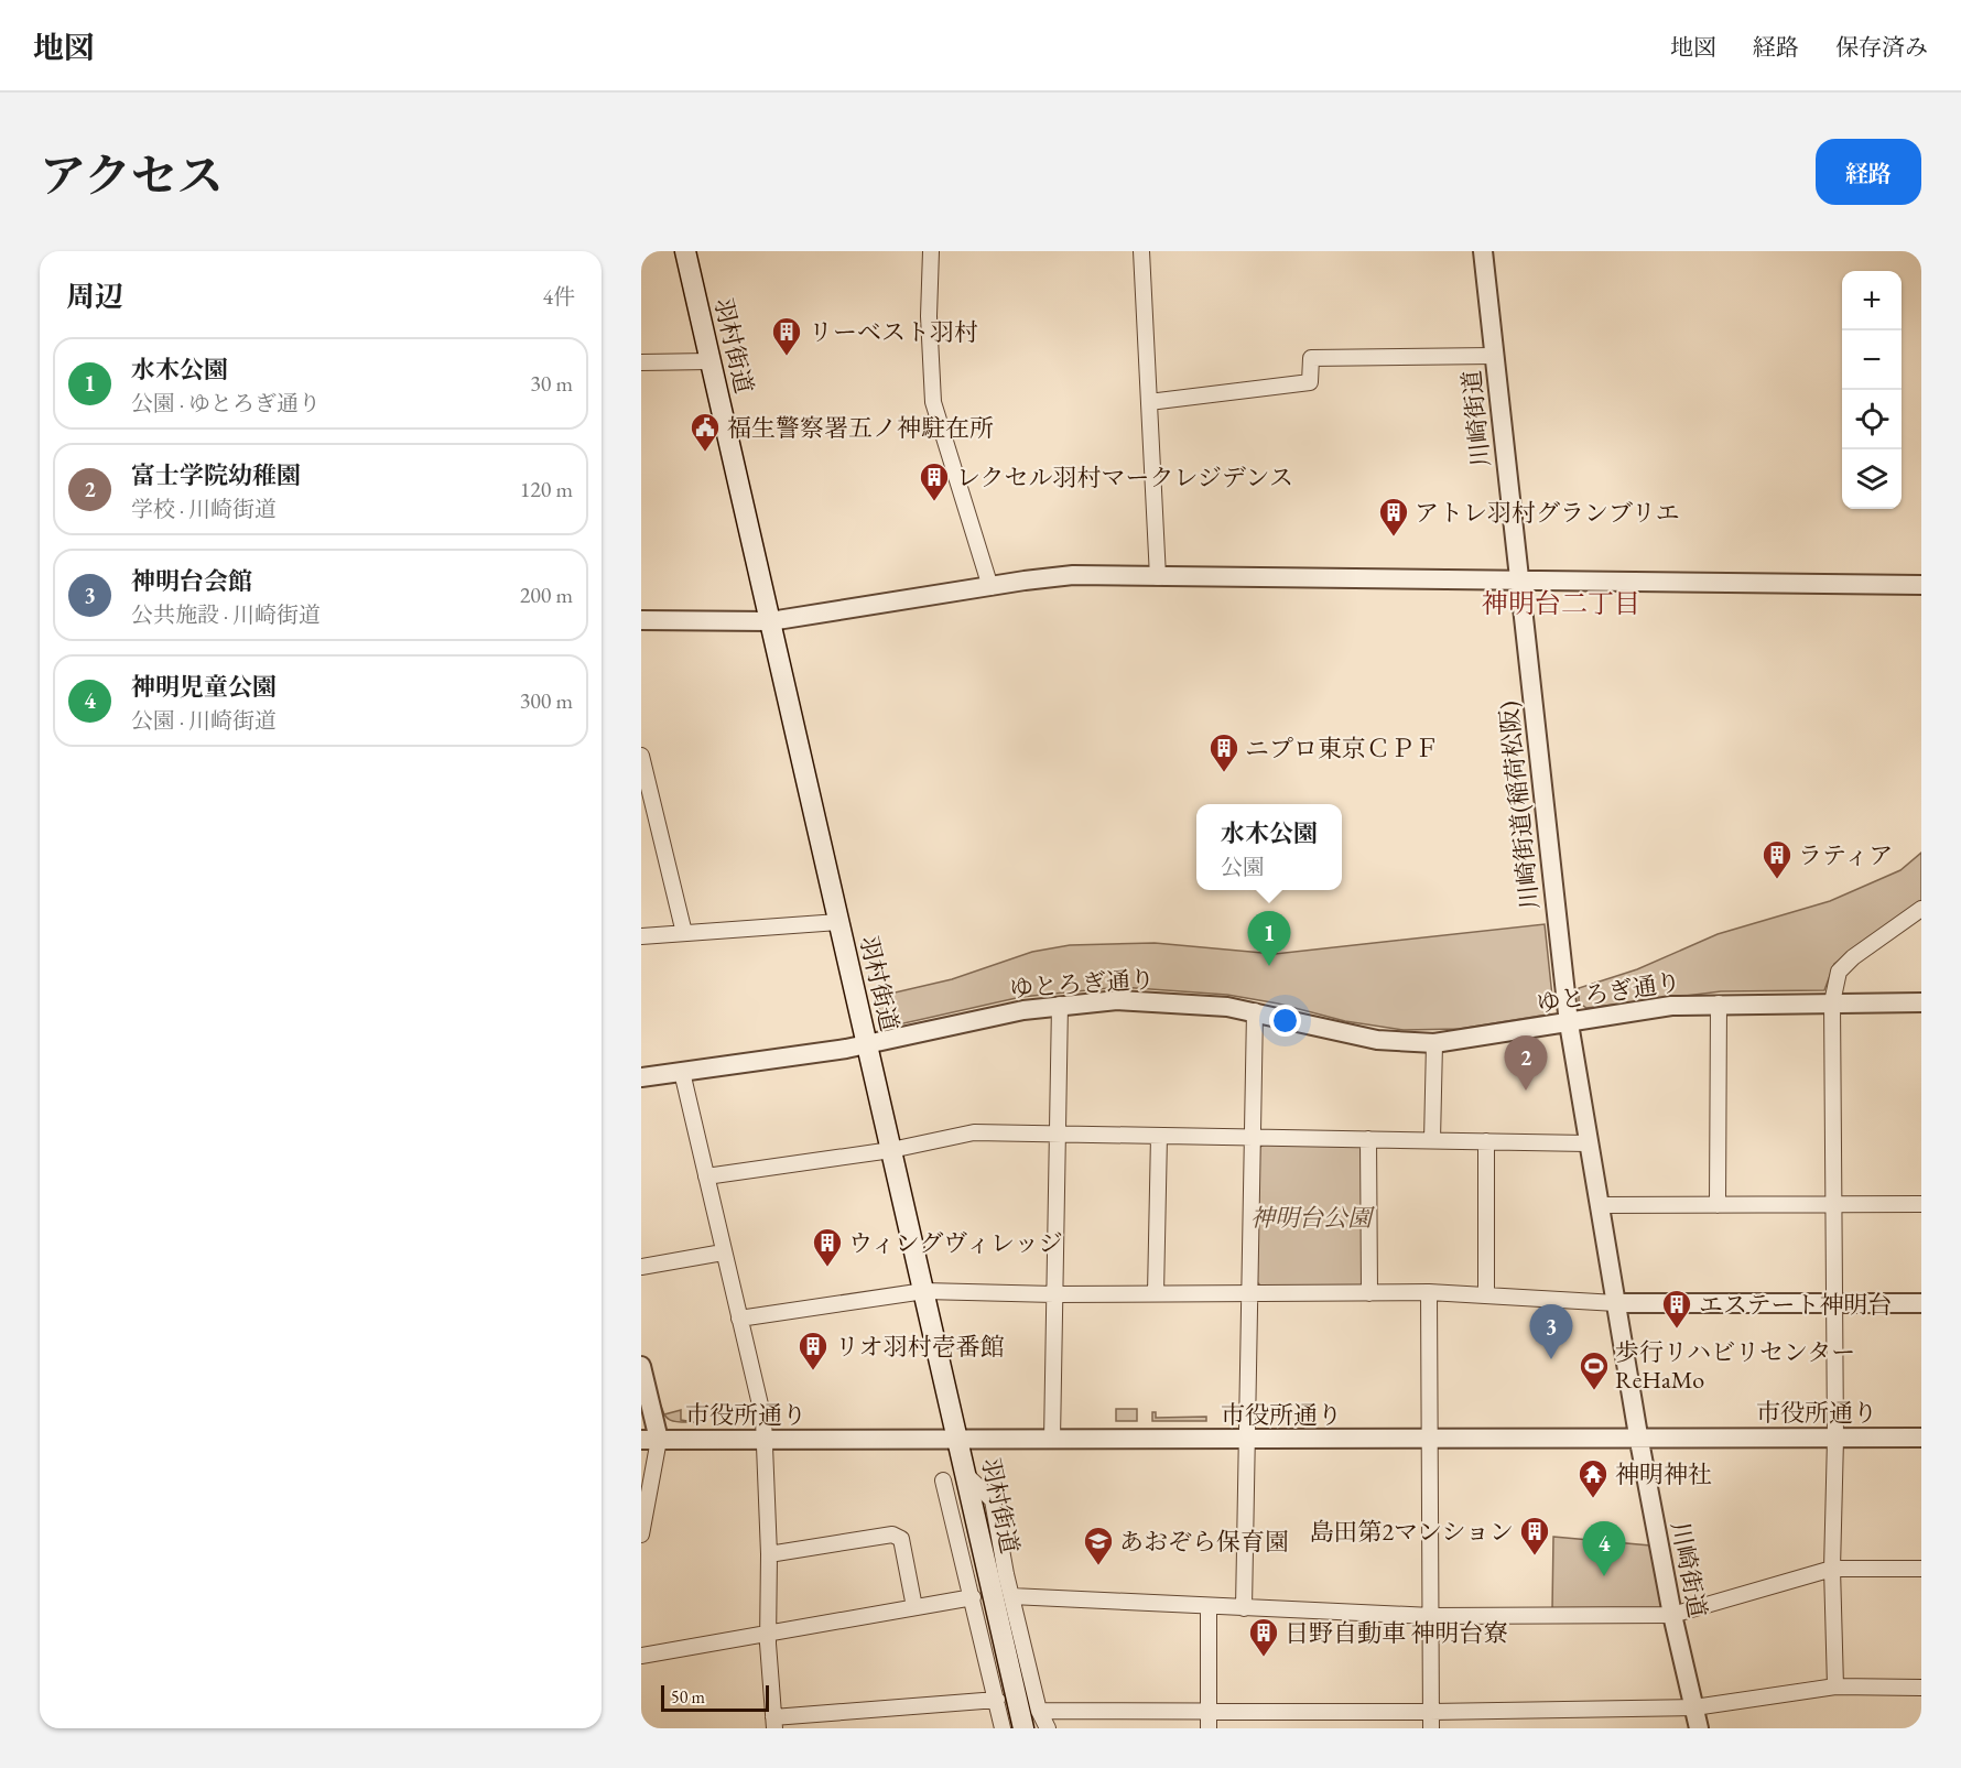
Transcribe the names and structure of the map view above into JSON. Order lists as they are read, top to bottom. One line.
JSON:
{"streets":{"main road":["羽村街道"],"street":["川崎街道","川崎街道(稲荷松阪)","ゆとろぎ通り","市役所通り"]},"crossings":[["羽村街道","ゆとろぎ通り"],["羽村街道","市役所通り"],["川崎街道","川崎街道(稲荷松阪)"],["川崎街道","市役所通り"],["川崎街道(稲荷松阪)","ゆとろぎ通り"]],"districts":["神明台二丁目"],"parks":["神明台公園"],"places":{"building":["リーベスト羽村","レクセル羽村マークレジデンス","アトレ羽村グランブリエ","ニプロ東京ＣＰＦ","ラティア","ウィングヴィレッジ","エステート神明台","リオ羽村壱番館","島田第2マンション","日野自動車 神明台寮"],"public building":["福生警察署五ノ神駐在所"],"sports":["歩行リハビリセンター ReHaMo"],"temple":["神明神社"],"school or university":["あおぞら保育園"]},"scale_bar":"50 m","page":{"header":"地図","nav":["地図","経路","保存済み"],"title":"アクセス","buttons":"経路","heading":["周辺","4件"],"map_buttons":["+","−"],"list":[{"mark":"1","name":"水木公園","note":"公園 · ゆとろぎ通り","value":"30 m"},{"mark":"2","name":"富士学院幼稚園","note":"学校 · 川崎街道","value":"120 m"},{"mark":"3","name":"神明台会館","note":"公共施設 · 川崎街道","value":"200 m"},{"mark":"4","name":"神明児童公園","note":"公園 · 川崎街道","value":"300 m"}],"popup":["水木公園","公園"],"pins":["1","2","3","4"],"scale":"50 m"}}
